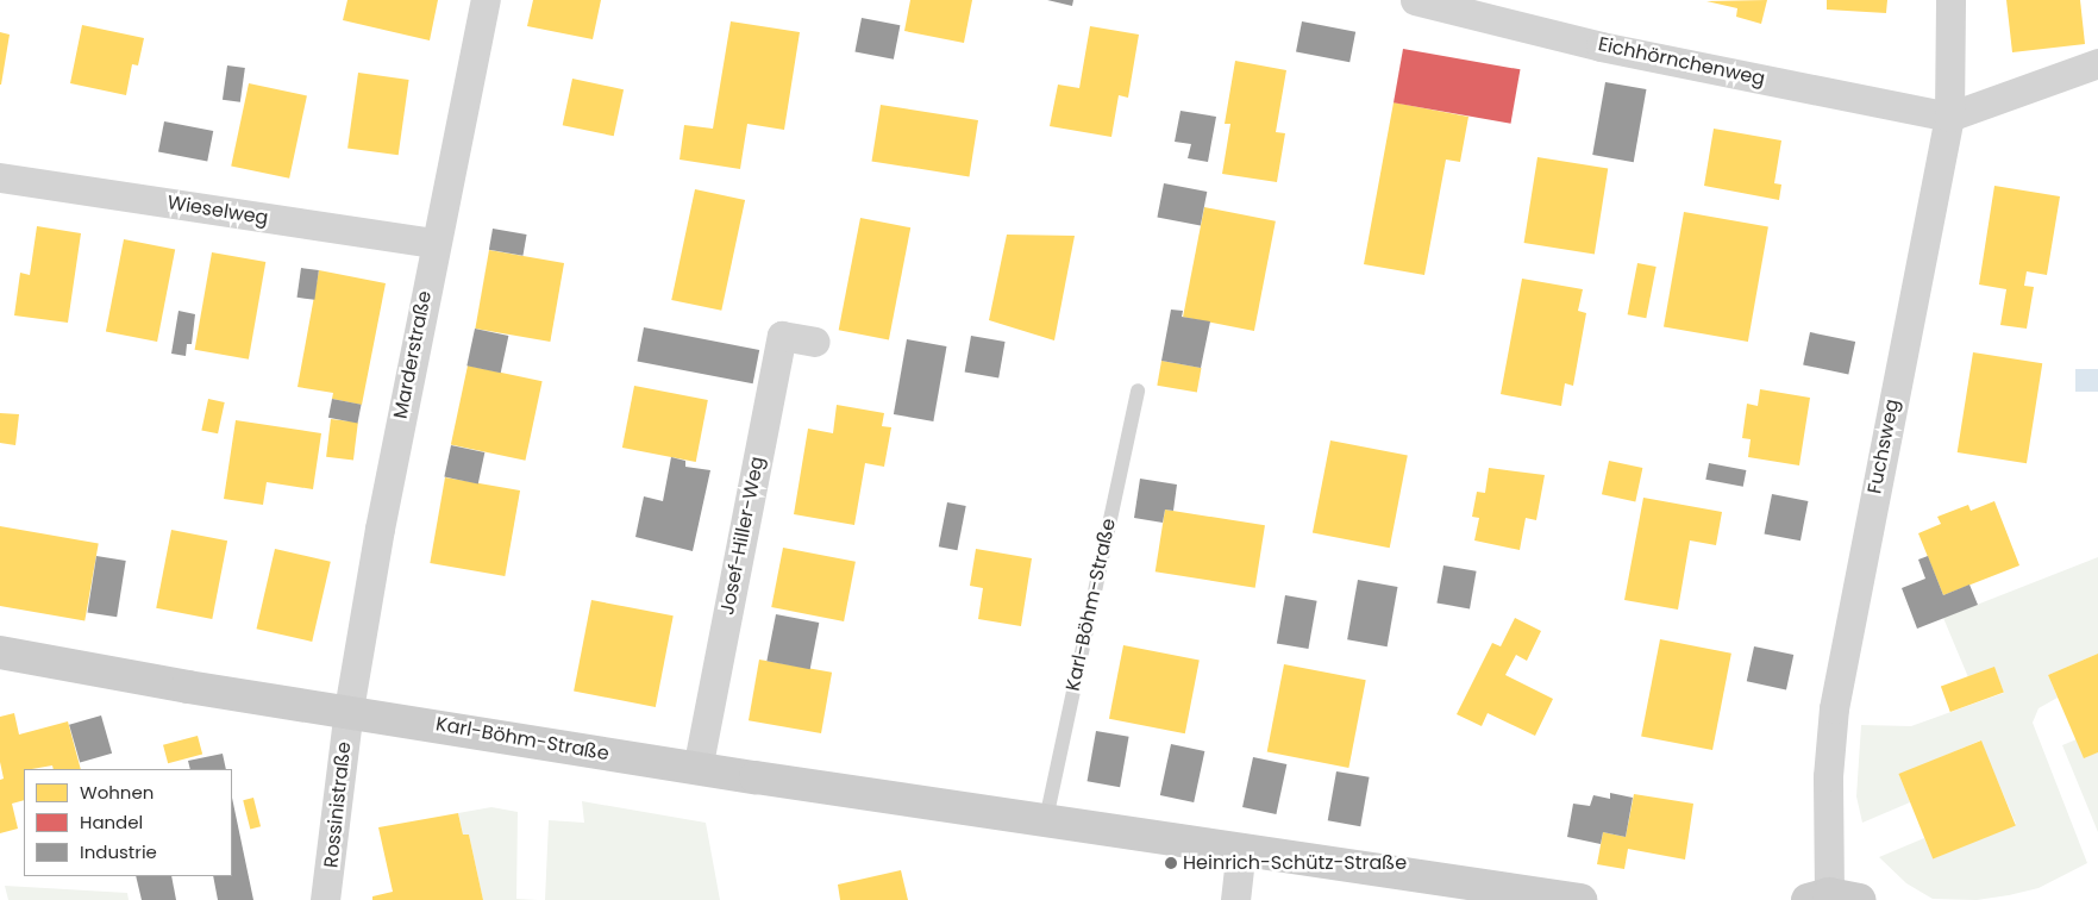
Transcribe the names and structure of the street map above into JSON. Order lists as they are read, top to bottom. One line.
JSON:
{"streets":{"street":["Eichhörnchenweg","Wieselweg","Marderstraße","Fuchsweg","Josef-Hiller-Weg","Karl-Böhm-Straße","Rossinistraße"]},"crossings":[["Eichhörnchenweg","Fuchsweg"],["Wieselweg","Marderstraße"],["Marderstraße","Karl-Böhm-Straße"],["Marderstraße","Rossinistraße"],["Josef-Hiller-Weg","Karl-Böhm-Straße"],["Karl-Böhm-Straße","Rossinistraße"]],"places":["Heinrich-Schütz-Straße"],"legend":["Wohnen","Handel","Industrie"]}
